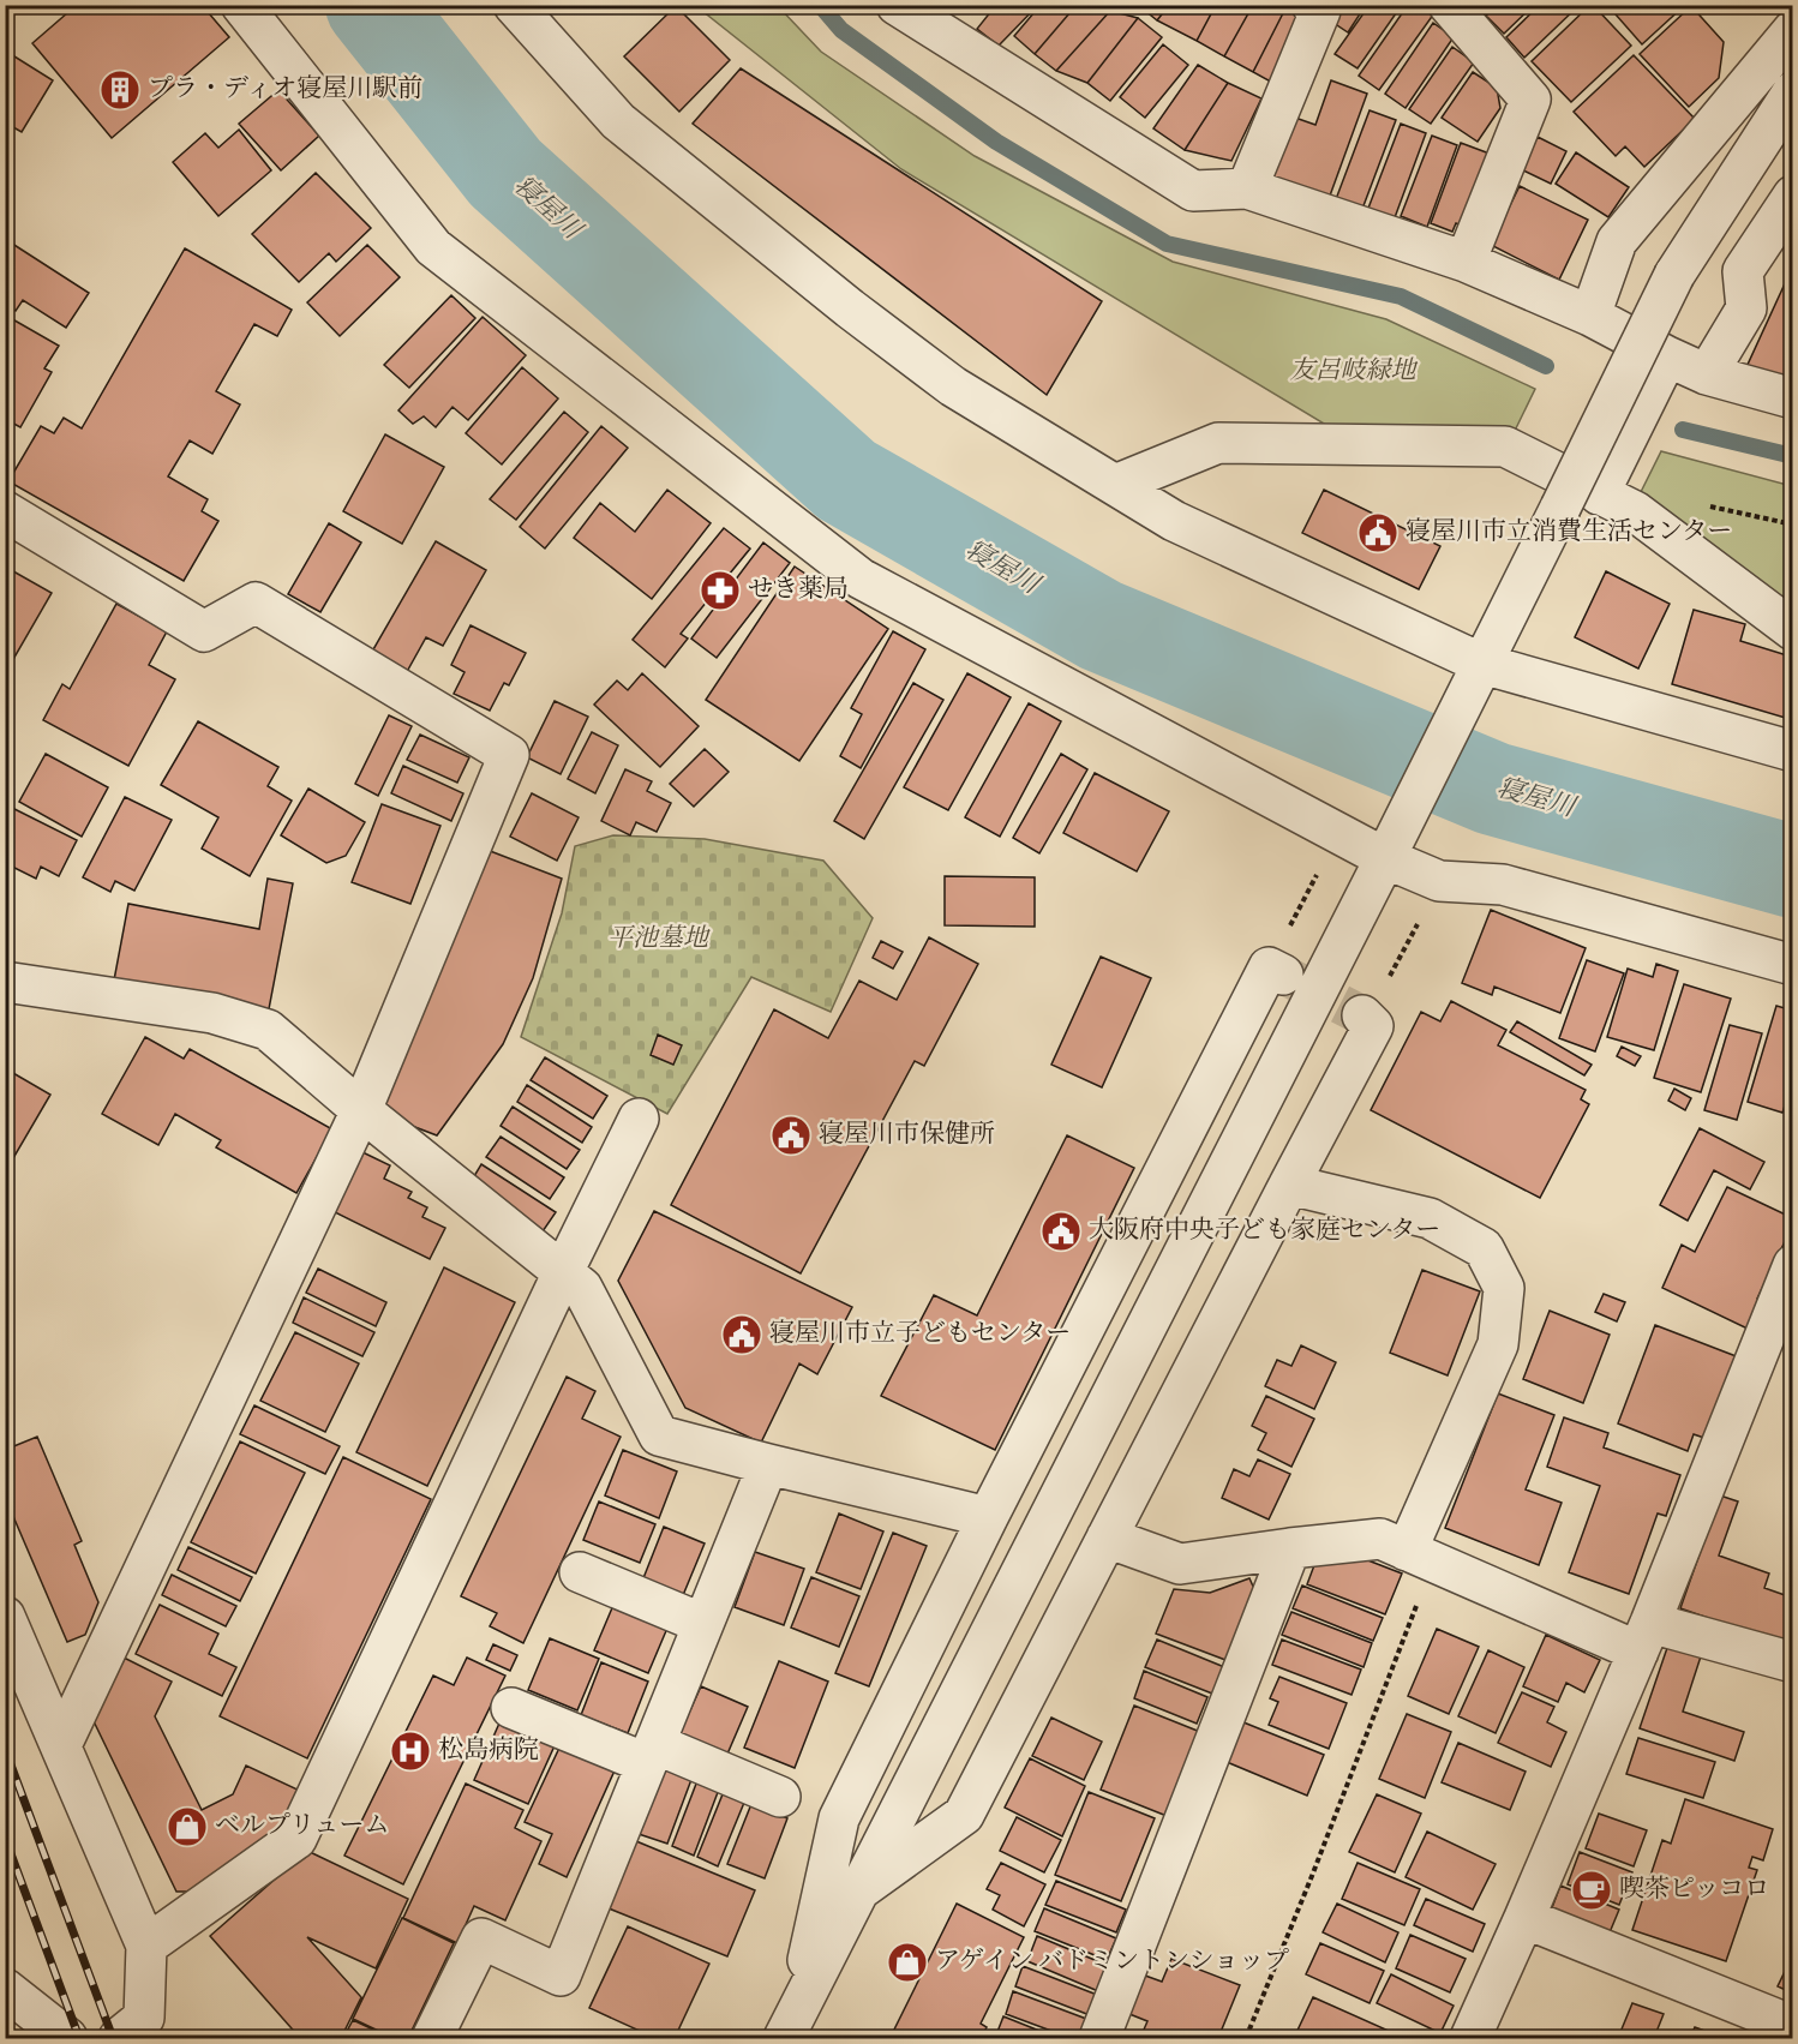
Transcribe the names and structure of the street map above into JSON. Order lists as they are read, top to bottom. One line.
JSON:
{"water":["寝屋川"],"parks":["友呂岐緑地","平池墓地"],"places":{"building":["プラ・ディオ寝屋川駅前"],"public building":["寝屋川市立消費生活センター","寝屋川市保健所","大阪府中央子ども家庭センター","寝屋川市立子どもセンター"],"pharmacy":["せき薬局"],"hospital":["松島病院"],"shop":["ベルプリューム","アゲイン バドミントンショップ"],"cafe":["喫茶ピッコロ"]}}
